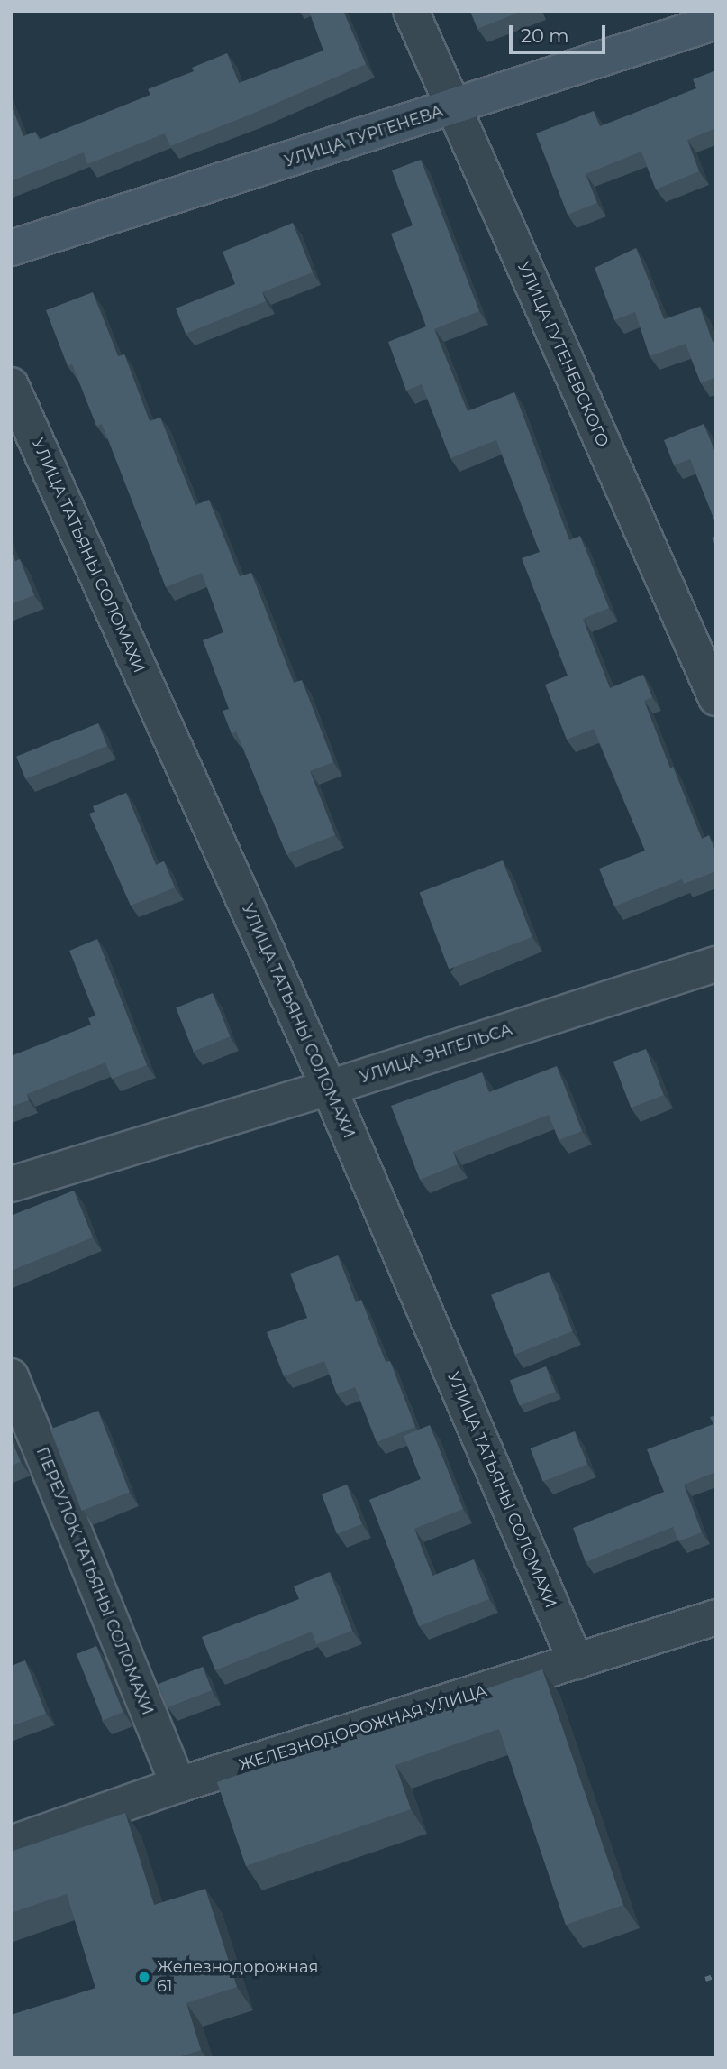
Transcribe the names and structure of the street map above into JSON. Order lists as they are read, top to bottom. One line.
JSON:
{"streets":{"main road":["УЛИЦА ТУРГЕНЕВА"],"street":["УЛИЦА ГУТЕНЕВСКОГО","УЛИЦА ТАТЬЯНЫ СОЛОМАХИ","УЛИЦА ЭНГЕЛЬСА","ПЕРЕУЛОК ТАТЬЯНЫ СОЛОМАХИ","ЖЕЛЕЗНОДОРОЖНАЯ УЛИЦА"]},"crossings":[["УЛИЦА ТУРГЕНЕВА","УЛИЦА ГУТЕНЕВСКОГО"],["УЛИЦА ТАТЬЯНЫ СОЛОМАХИ","УЛИЦА ЭНГЕЛЬСА"],["УЛИЦА ТАТЬЯНЫ СОЛОМАХИ","ЖЕЛЕЗНОДОРОЖНАЯ УЛИЦА"],["ПЕРЕУЛОК ТАТЬЯНЫ СОЛОМАХИ","ЖЕЛЕЗНОДОРОЖНАЯ УЛИЦА"]],"places":["Железнодорожная 61"],"scale_bar":"20 m"}
